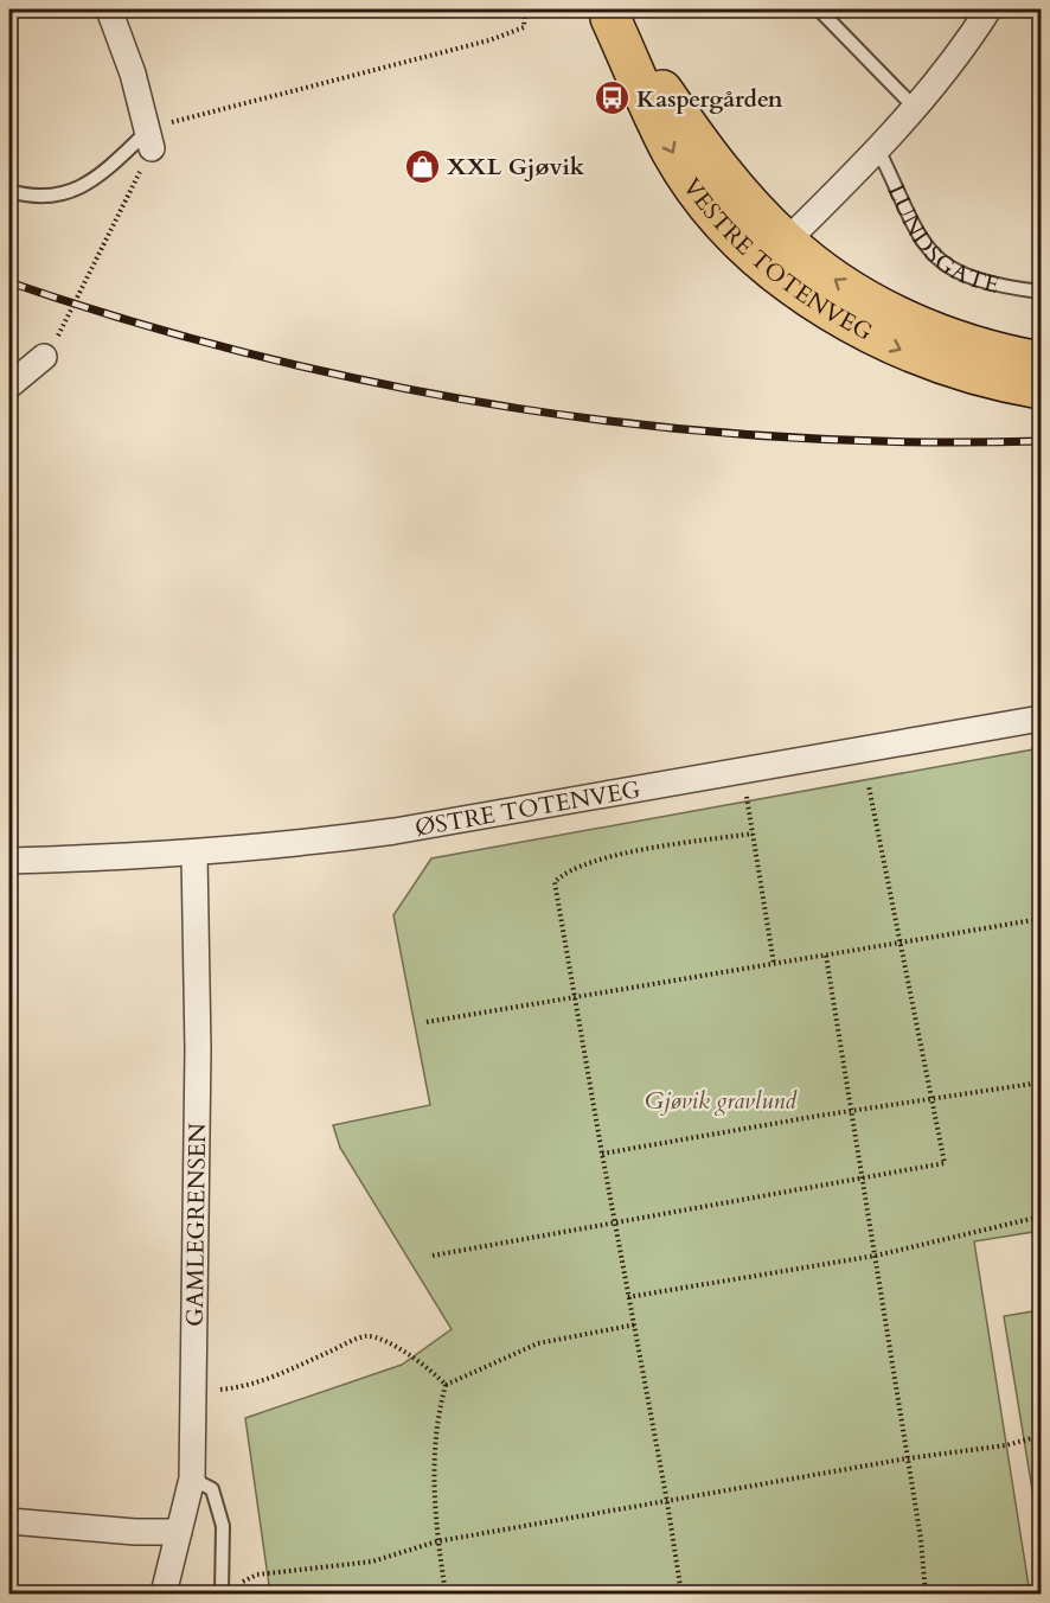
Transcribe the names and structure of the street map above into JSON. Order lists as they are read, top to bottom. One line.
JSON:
{"streets":{"main road":["VESTRE TOTENVEG"],"street":["ØSTRE TOTENVEG","GAMLEGRENSEN"],"lane":["LUNDSGATE"]},"crossings":[["ØSTRE TOTENVEG","GAMLEGRENSEN"]],"parks":["Gjøvik gravlund"],"places":{"bus stop":["Kaspergården"],"shop":["XXL Gjøvik"]}}
